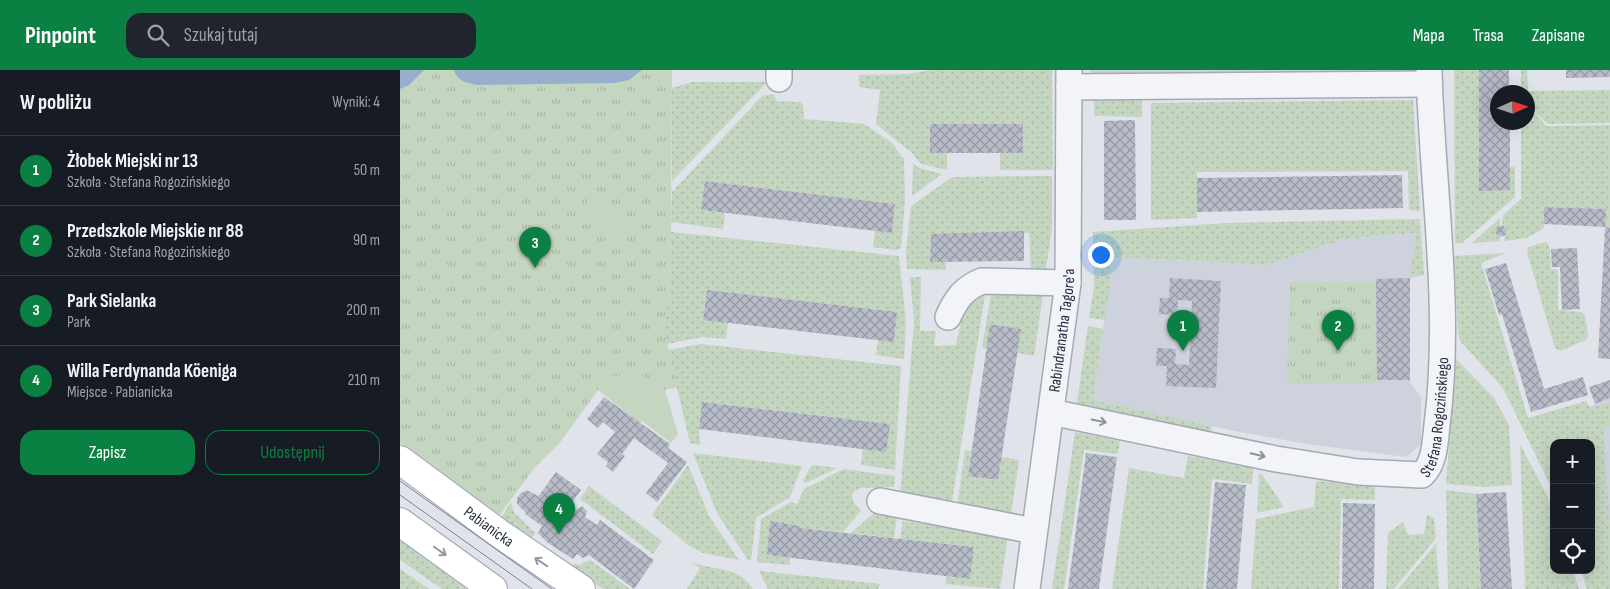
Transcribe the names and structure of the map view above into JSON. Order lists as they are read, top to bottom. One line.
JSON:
{"streets":{"main road":["Pabianicka"],"street":["Rabindranatha Tagore'a","Stefana Rogozińskiego"]},"crossings":[["Rabindranatha Tagore'a","Stefana Rogozińskiego"]],"north":"right","page":{"header":"Pinpoint","search":"Szukaj tutaj","nav":["Mapa","Trasa","Zapisane"],"heading":["W pobliżu","Wyniki: 4"],"list":[{"mark":"1","name":"Żłobek Miejski nr 13","note":"Szkoła · Stefana Rogozińskiego","value":"50 m"},{"mark":"2","name":"Przedszkole Miejskie nr 88","note":"Szkoła · Stefana Rogozińskiego","value":"90 m"},{"mark":"3","name":"Park Sielanka","note":"Park","value":"200 m"},{"mark":"4","name":"Willa Ferdynanda Köeniga","note":"Miejsce · Pabianicka","value":"210 m"}],"pins":["3","1","2","4"],"buttons":["Zapisz","Udostępnij"],"map_buttons":["+","−"]}}
